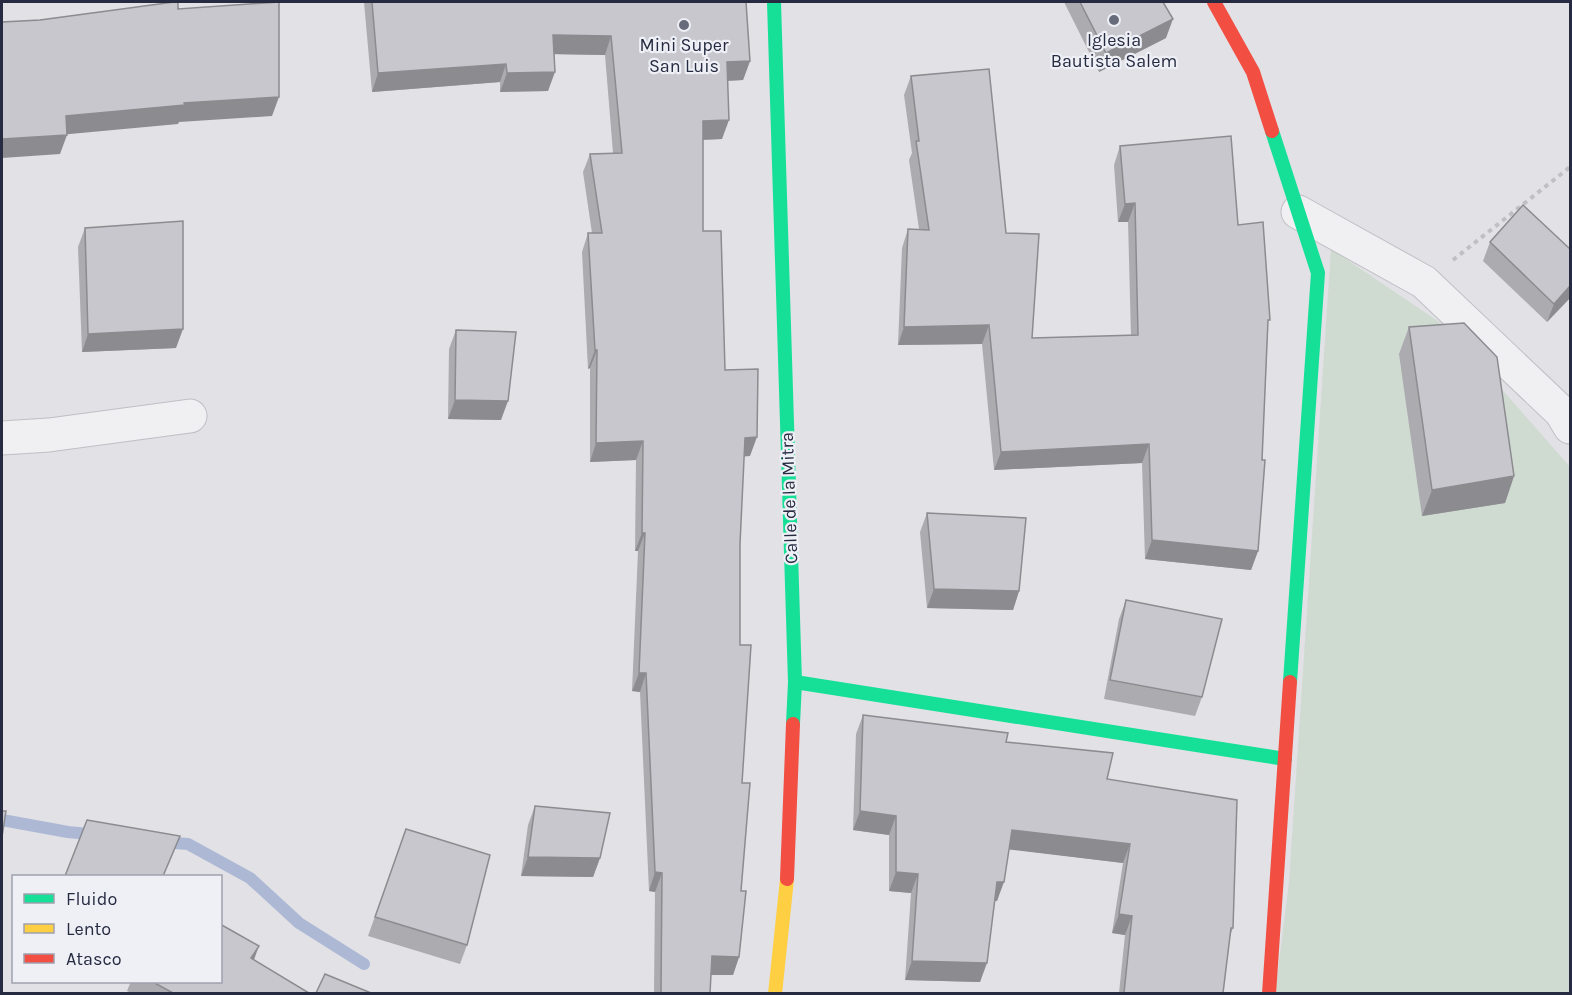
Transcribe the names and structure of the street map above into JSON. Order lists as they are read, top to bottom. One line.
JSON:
{"streets":{"street":["Calle de la Mitra"]},"places":["Iglesia Bautista Salem","Mini Super San Luis"],"legend":["Fluido","Lento","Atasco"]}
